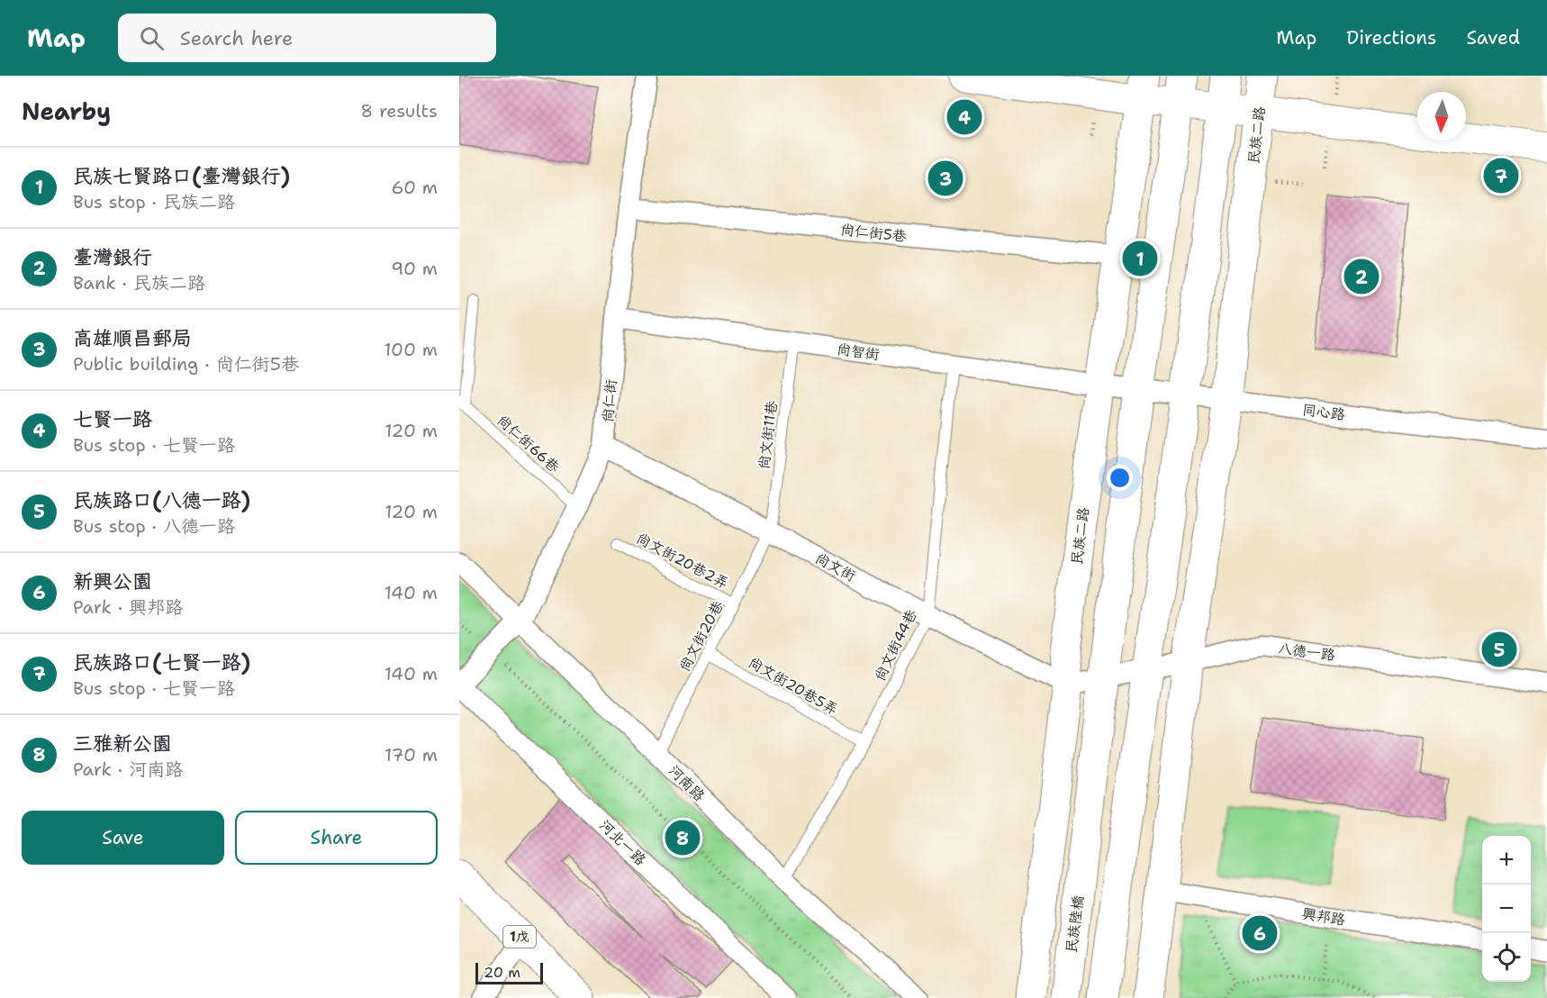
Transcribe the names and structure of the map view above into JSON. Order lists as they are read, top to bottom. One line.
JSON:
{"streets":{"street":["民族二路","尚仁街5巷","尚智街","尚仁街","同心路","尚文街","八德一路","河南路","河北一路","興邦路","民族陸橋","1戊"],"lane":["尚文街11巷","尚仁街66巷","尚文街20巷2弄","尚文街20巷","尚文街44巷","尚文街20巷5弄"]},"crossings":[["民族二路","尚仁街5巷"],["民族二路","尚智街"],["民族二路","同心路"],["民族二路","尚文街"],["民族二路","八德一路"],["民族二路","興邦路"],["尚仁街5巷","尚仁街"],["尚智街","尚仁街"],["尚智街","同心路"],["尚智街","尚文街11巷"],["尚智街","尚文街44巷"],["尚仁街","尚仁街66巷"],["尚仁街","尚文街"],["尚仁街","河南路"],["尚仁街","河北一路"],["尚文街11巷","尚文街"],["尚文街11巷","尚文街20巷"],["尚文街20巷2弄","尚文街20巷"],["尚文街","尚文街20巷"],["尚文街","尚文街44巷"],["尚文街","八德一路"],["尚文街20巷","尚文街20巷5弄"],["尚文街20巷","河南路"],["尚文街44巷","尚文街20巷5弄"],["尚文街44巷","河南路"],["八德一路","民族陸橋"]],"scale_bar":"20 m","north":"bottom","page":{"header":"Map","search":"Search here","nav":["Map","Directions","Saved"],"heading":["Nearby","8 results"],"pins":["4","7","3","1","2","5","8","6"],"list":[{"mark":"1","name":"民族七賢路口(臺灣銀行)","note":"Bus stop · 民族二路","value":"60 m"},{"mark":"2","name":"臺灣銀行","note":"Bank · 民族二路","value":"90 m"},{"mark":"3","name":"高雄順昌郵局","note":"Public building · 尚仁街5巷","value":"100 m"},{"mark":"4","name":"七賢一路","note":"Bus stop · 七賢一路","value":"120 m"},{"mark":"5","name":"民族路口(八德一路)","note":"Bus stop · 八德一路","value":"120 m"},{"mark":"6","name":"新興公園","note":"Park · 興邦路","value":"140 m"},{"mark":"7","name":"民族路口(七賢一路)","note":"Bus stop · 七賢一路","value":"140 m"},{"mark":"8","name":"三雅新公園","note":"Park · 河南路","value":"170 m"}],"buttons":["Save","Share"],"map_buttons":["+","−"],"scale":"20 m"}}
